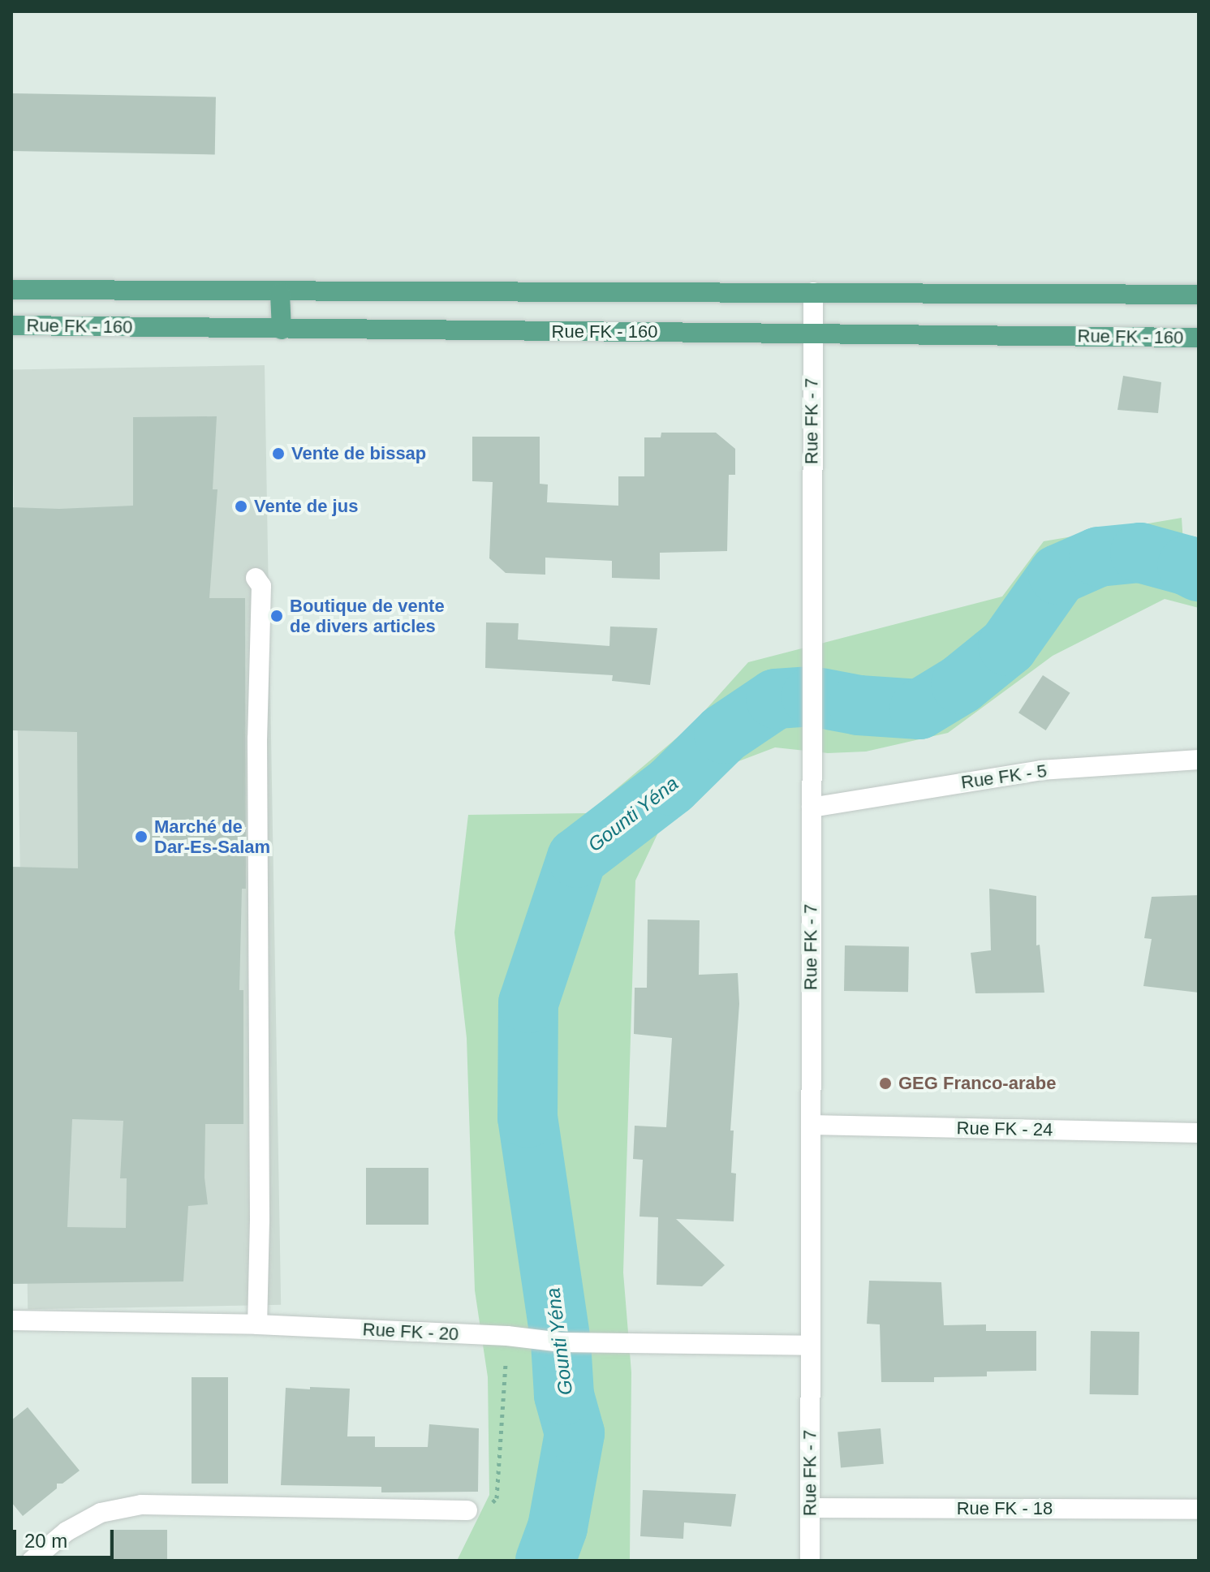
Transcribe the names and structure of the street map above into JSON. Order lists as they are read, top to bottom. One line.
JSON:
{"streets":{"main road":["Rue FK - 160"],"street":["Rue FK - 7","Rue FK - 5","Rue FK - 24","Rue FK - 20","Rue FK - 18"]},"crossings":[["Rue FK - 160","Rue FK - 7"],["Rue FK - 7","Rue FK - 5"],["Rue FK - 7","Rue FK - 24"],["Rue FK - 7","Rue FK - 20"],["Rue FK - 7","Rue FK - 18"]],"water":["Gounti Yéna"],"places":["Vente de bissap","Vente de jus","Boutique de vente de divers articles","Marché de Dar-Es-Salam","GEG Franco-arabe"],"scale_bar":"20 m"}
